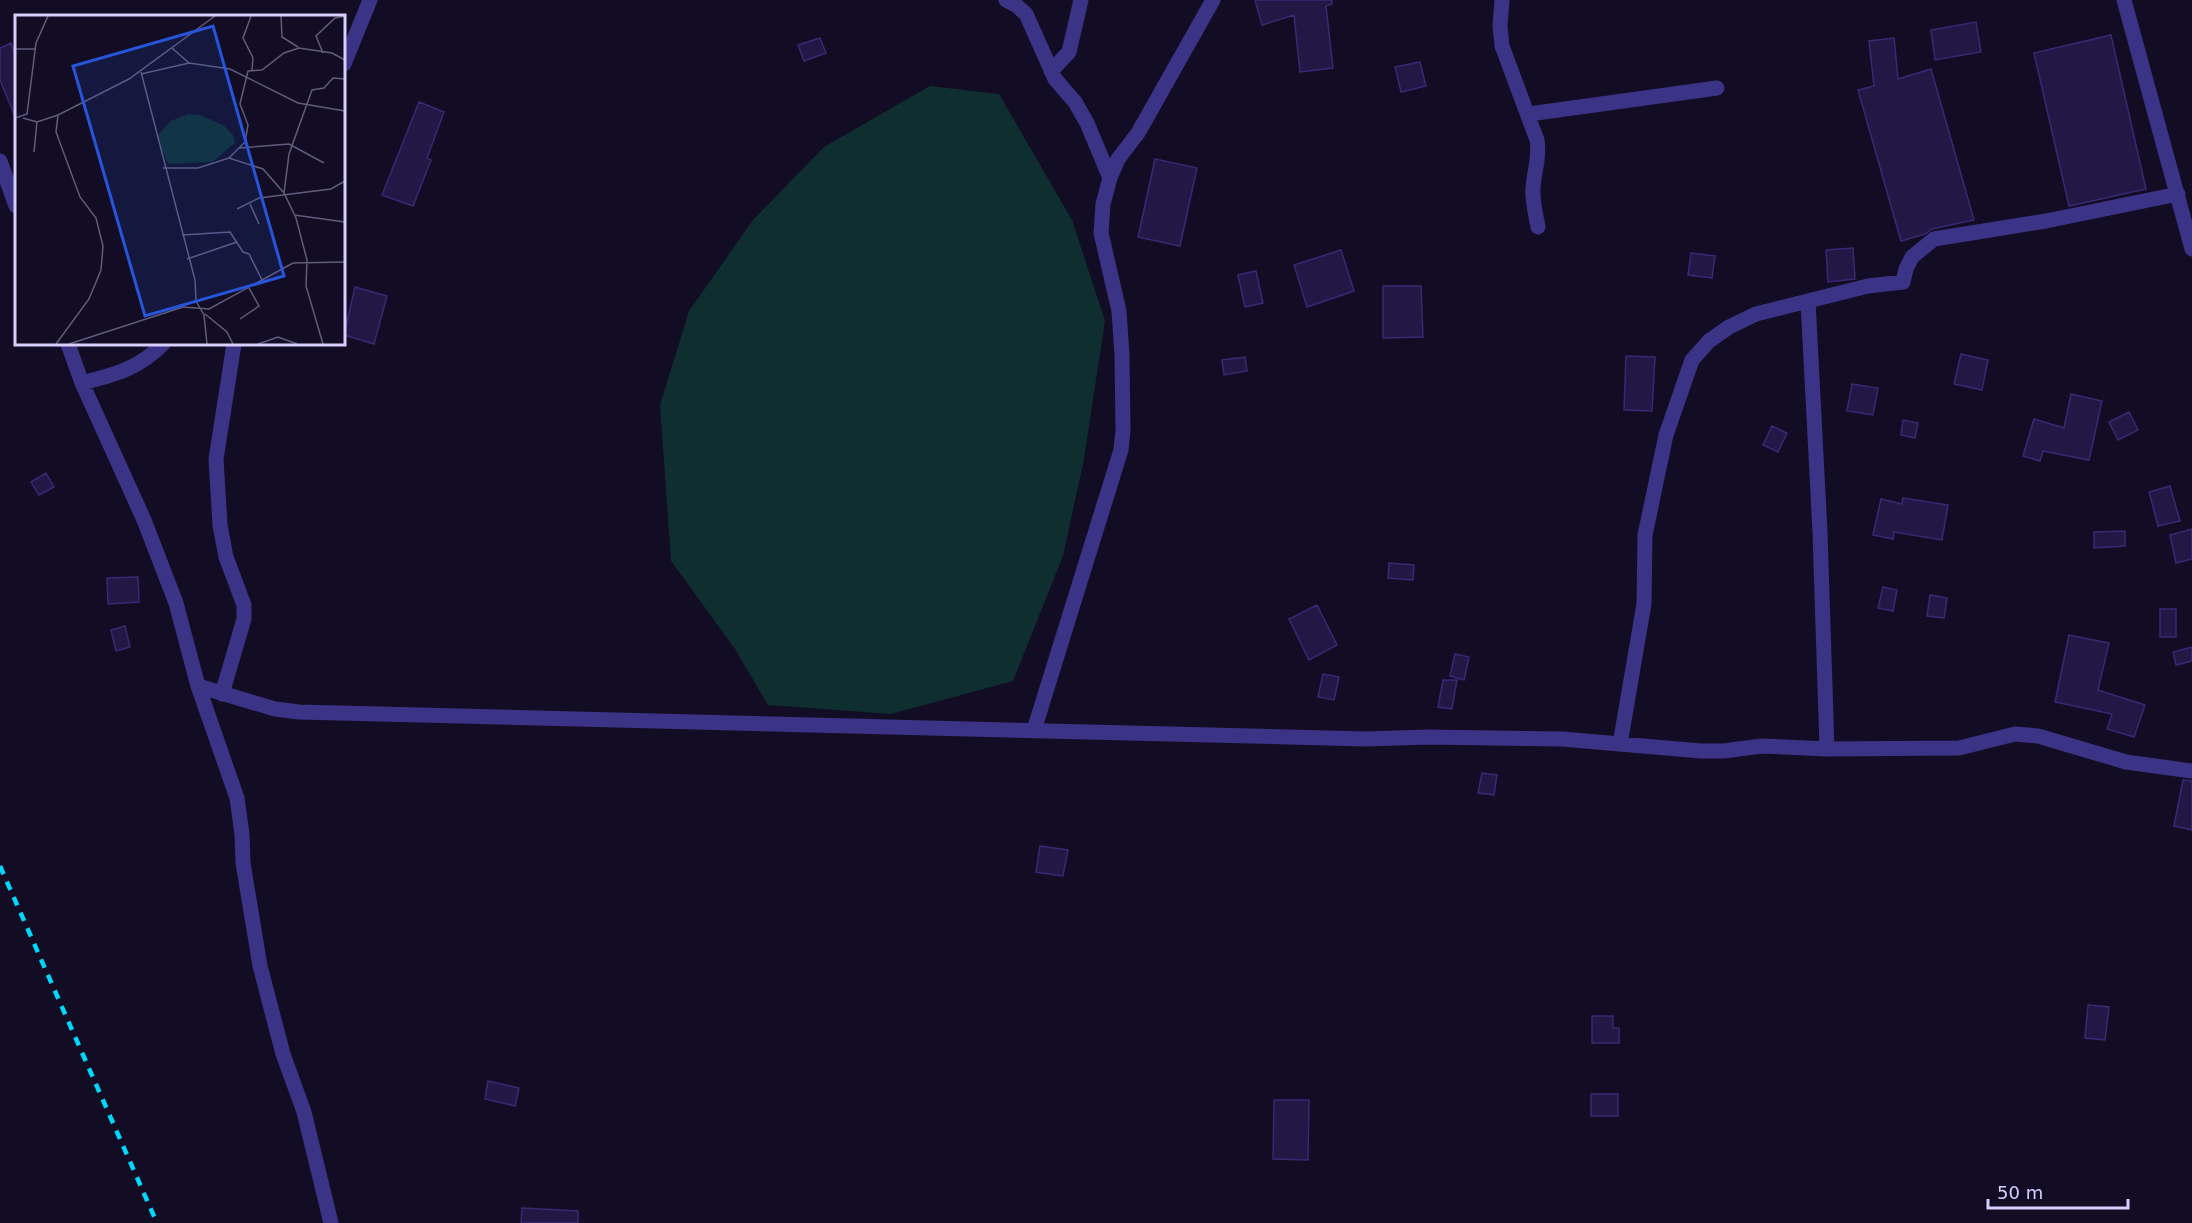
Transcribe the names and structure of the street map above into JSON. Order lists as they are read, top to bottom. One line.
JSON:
{"scale_bar":"50 m"}
